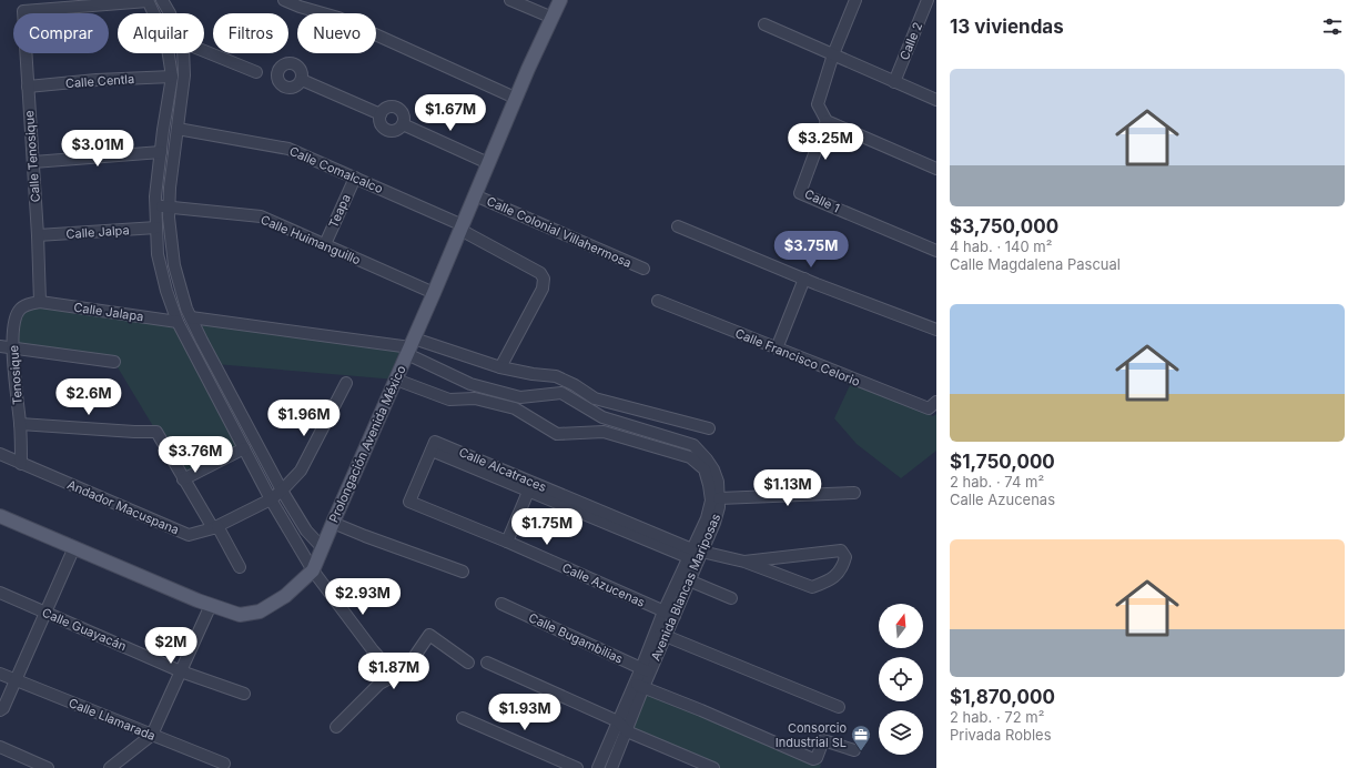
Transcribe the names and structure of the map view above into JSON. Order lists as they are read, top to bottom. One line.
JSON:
{"streets":{"main road":["Prolongación Avenida México"],"street":["Calle 2","Calle Centla","Calle Tenosique","Calle Comalcalco","Calle 1","Teapa","Calle Jalpa","Calle Colonial Villahermosa","Calle Huimanguillo","Calle Jalapa","Calle Francisco Celorio","Tenosique","Calle Alcatraces","Andador Macuspana","Calle Azucenas","Avenida Blancas Mariposas","Calle Guayacán","Calle Bugambilias","Calle Llamarada"]},"crossings":[["Calle Centla","Calle Tenosique"],["Calle Tenosique","Calle Jalpa"],["Calle Tenosique","Calle Jalapa"],["Calle Tenosique","Tenosique"],["Calle Comalcalco","Teapa"],["Calle Comalcalco","Prolongación Avenida México"],["Teapa","Calle Huimanguillo"],["Calle Colonial Villahermosa","Prolongación Avenida México"],["Calle Huimanguillo","Prolongación Avenida México"],["Calle Jalapa","Tenosique"],["Tenosique","Andador Macuspana"],["Prolongación Avenida México","Avenida Blancas Mariposas"],["Calle Alcatraces","Calle Azucenas"],["Calle Alcatraces","Avenida Blancas Mariposas"],["Calle Azucenas","Avenida Blancas Mariposas"],["Avenida Blancas Mariposas","Calle Bugambilias"]],"places":{"office":["Consorcio Industrial SL"]},"north":"top","page":{"heading":"13 viviendas","chip":["Comprar","Alquilar","Filtros","Nuevo"],"list":[{"name":"$3,750,000","note":"4 hab. · 140 m² · Calle Magdalena Pascual"},{"name":"$1,750,000","note":"2 hab. · 74 m² · Calle Azucenas"},{"name":"$1,870,000","note":"2 hab. · 72 m² · Privada Robles"}],"price":["$1.67M","$3.25M","$3.01M","$3.75M","$2.6M","$1.96M","$3.76M","$1.13M","$1.75M","$2.93M","$2M","$1.87M","$1.93M"]}}
